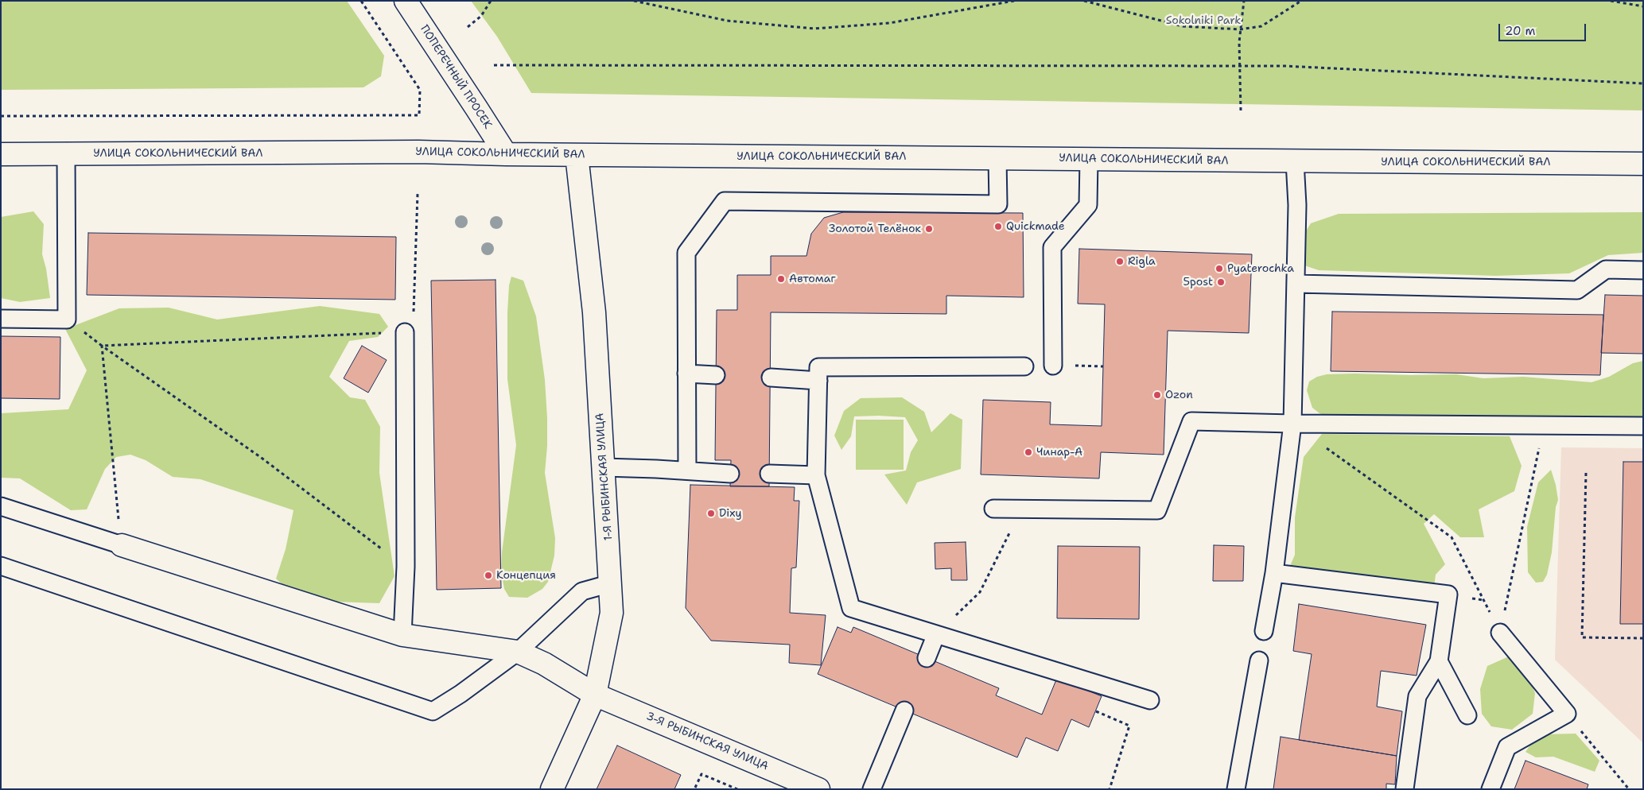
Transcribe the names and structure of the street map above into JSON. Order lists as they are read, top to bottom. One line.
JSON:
{"streets":{"main road":["ПОПЕРЕЧНЫЙ ПРОСЕК","УЛИЦА СОКОЛЬНИЧЕСКИЙ ВАЛ","1-Я РЫБИНСКАЯ УЛИЦА","3-Я РЫБИНСКАЯ УЛИЦА"]},"crossings":[["ПОПЕРЕЧНЫЙ ПРОСЕК","УЛИЦА СОКОЛЬНИЧЕСКИЙ ВАЛ"],["УЛИЦА СОКОЛЬНИЧЕСКИЙ ВАЛ","1-Я РЫБИНСКАЯ УЛИЦА"],["1-Я РЫБИНСКАЯ УЛИЦА","3-Я РЫБИНСКАЯ УЛИЦА"]],"parks":["Sokolniki Park"],"places":["Quickmade","Золотой Телёнок","Rigla","Pyaterochka","Автомаг","5post","Ozon","Чинар-А","Dixy","Концепция"],"scale_bar":"20 m"}
